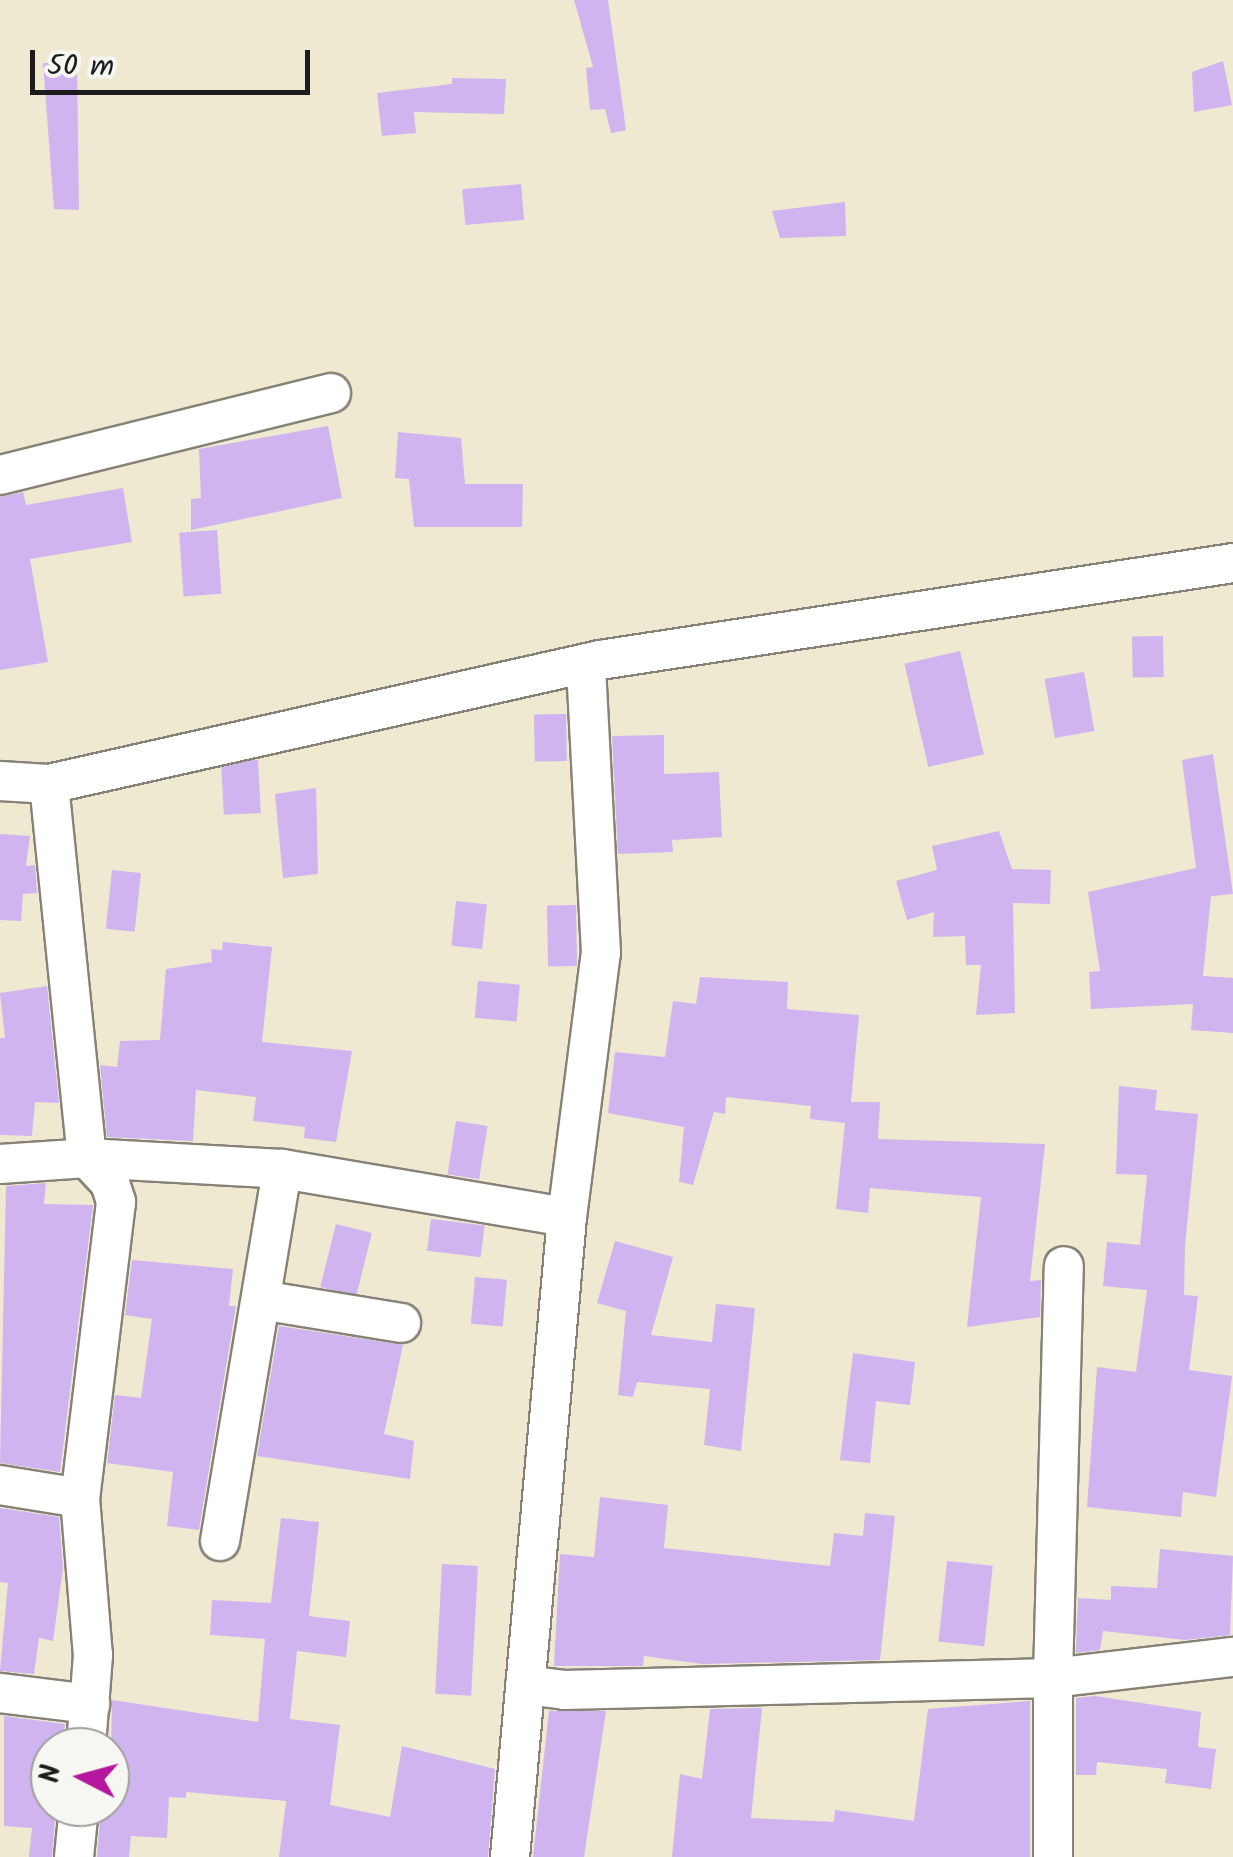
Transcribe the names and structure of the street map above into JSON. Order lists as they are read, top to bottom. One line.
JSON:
{"scale_bar":"50 m","north":"left"}
